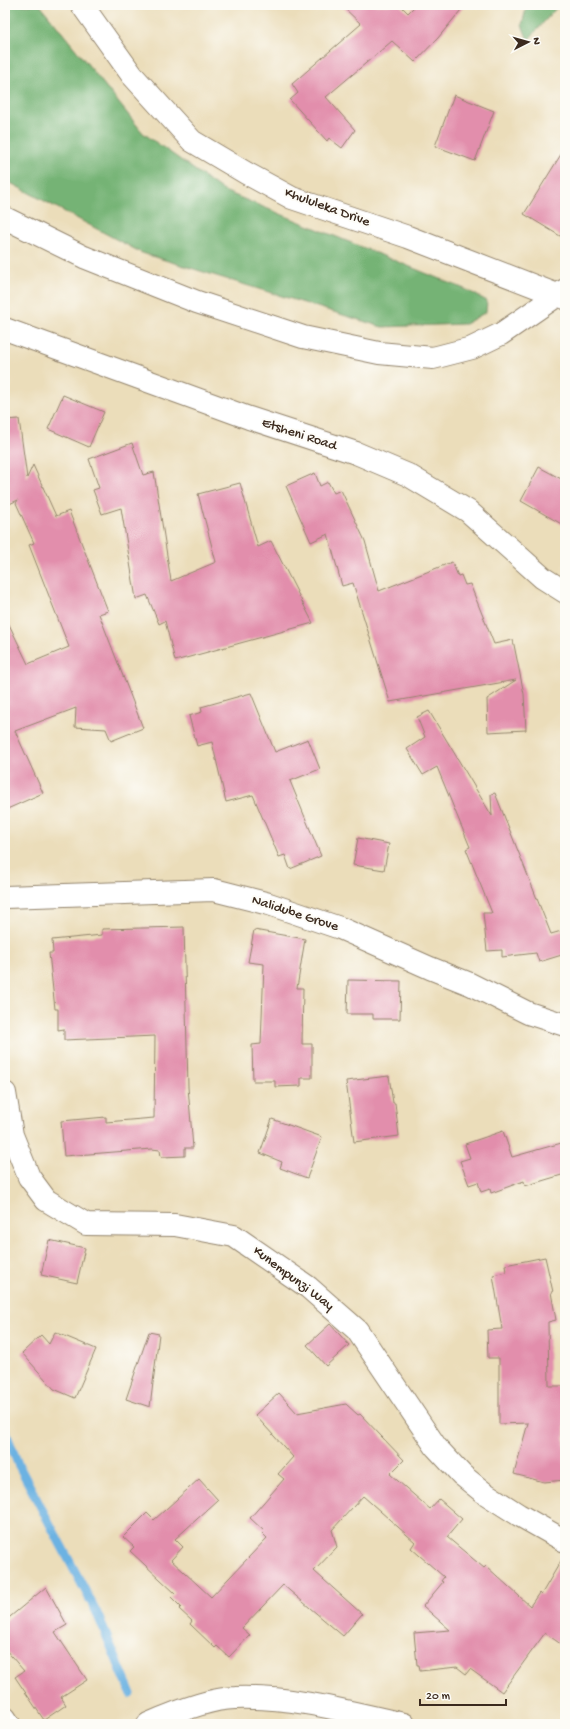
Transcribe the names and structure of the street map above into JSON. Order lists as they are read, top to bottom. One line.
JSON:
{"streets":{"street":["Khululeka Drive","Etsheni Road","Nalidube Grove","Kunempunzi Way"]},"scale_bar":"20 m","north":"right"}
